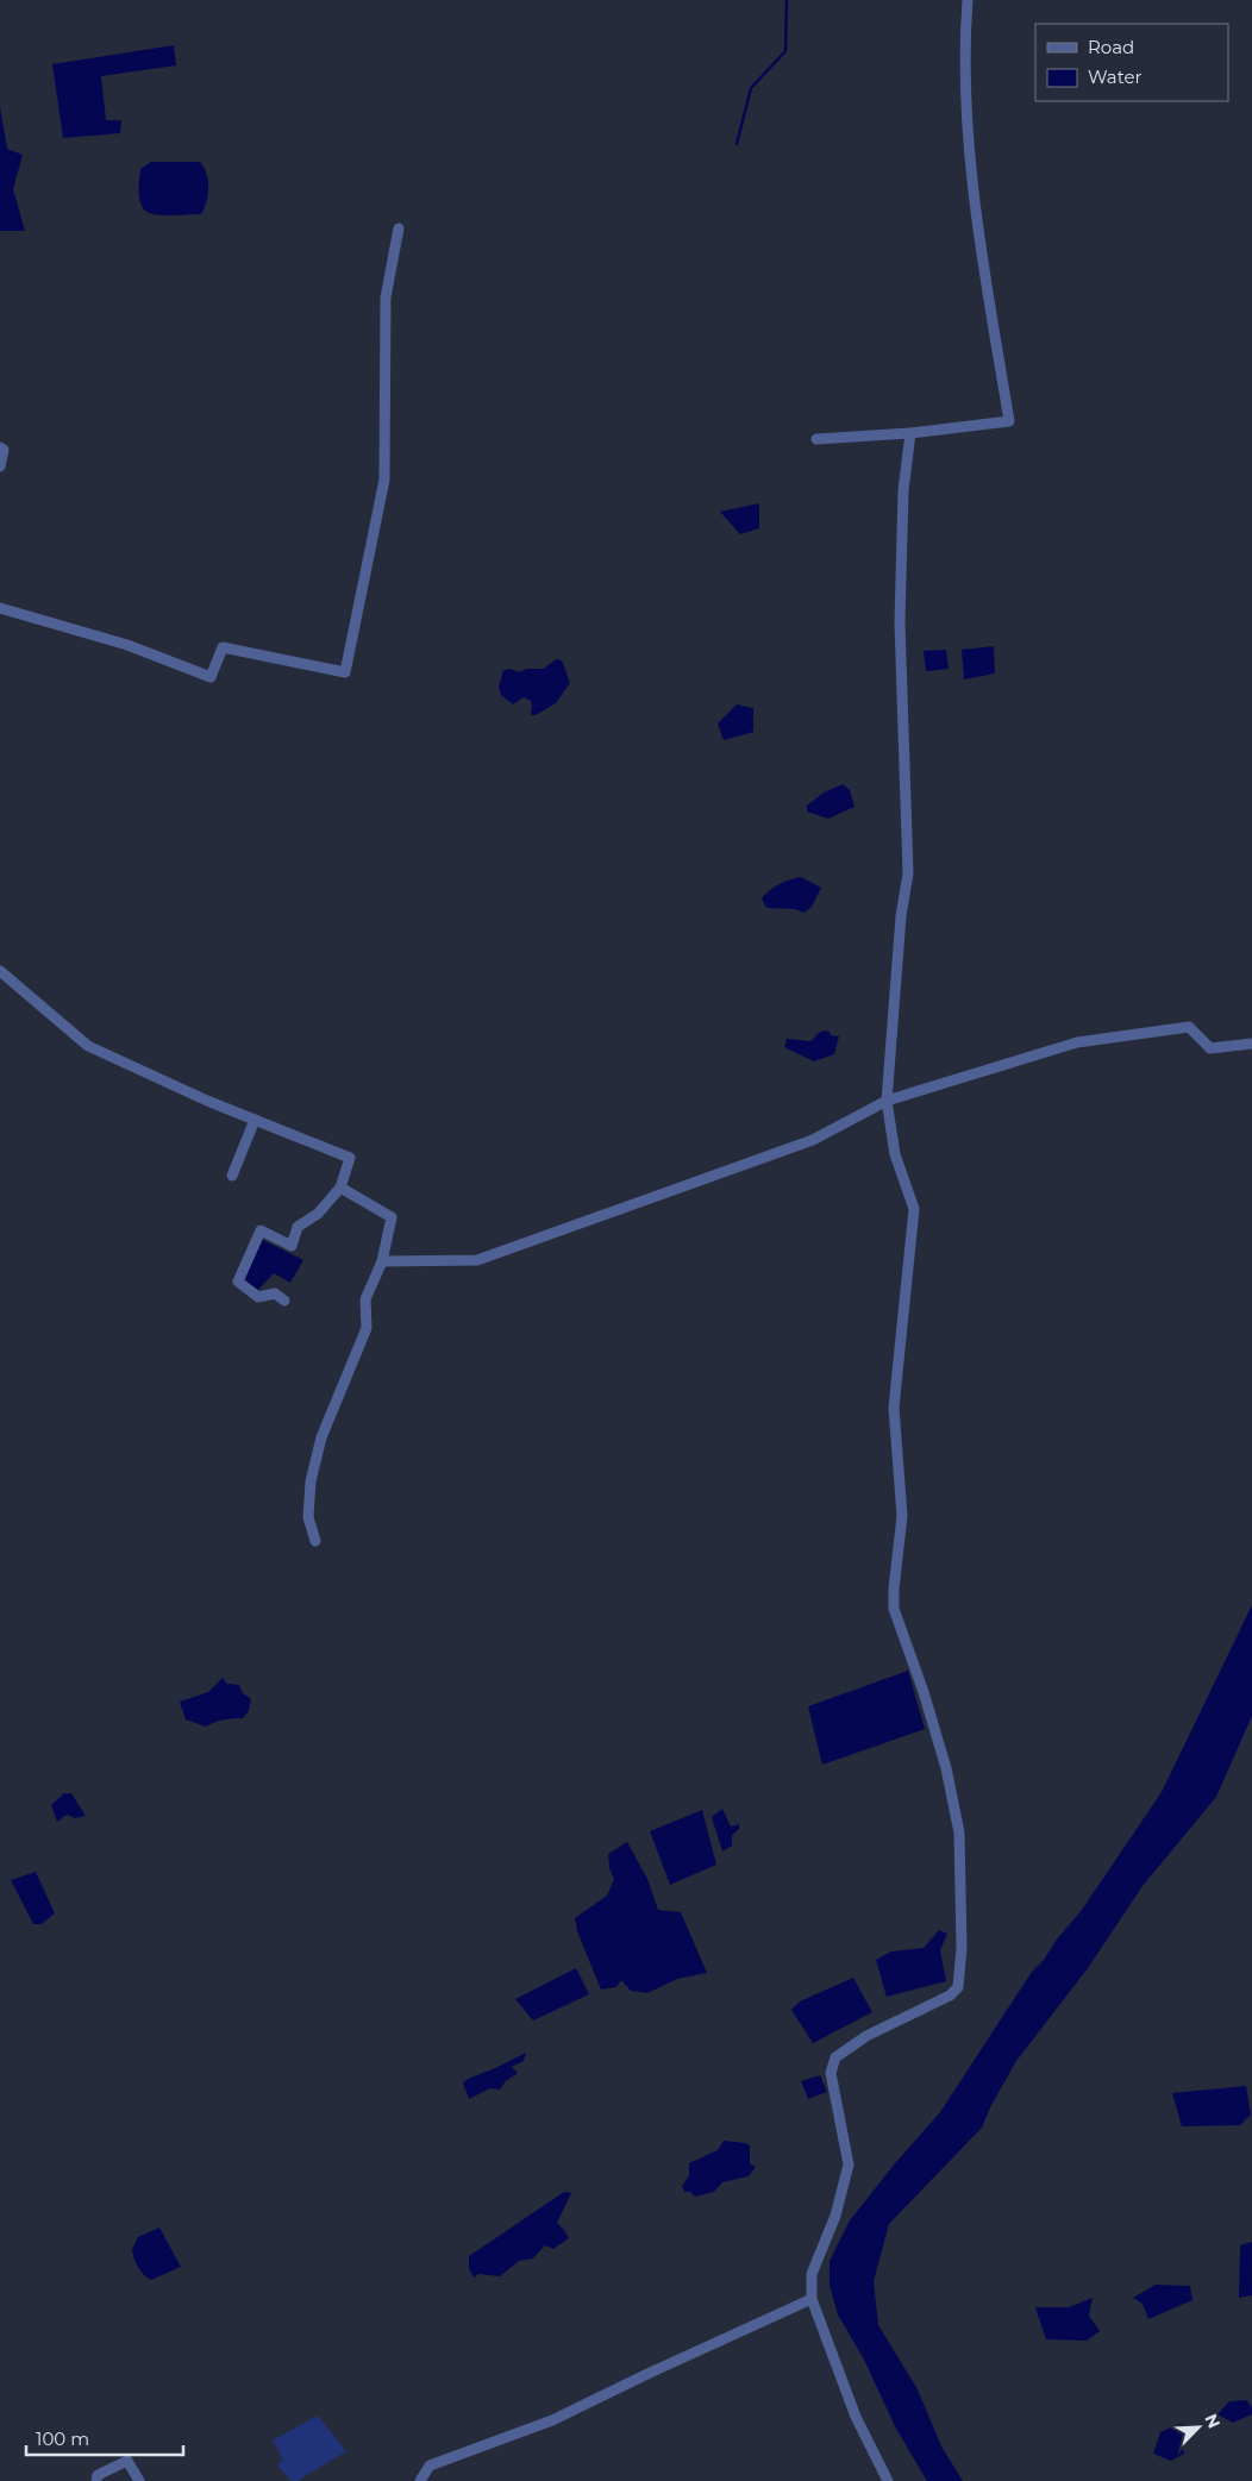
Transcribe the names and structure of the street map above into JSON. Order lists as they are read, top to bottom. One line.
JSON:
{"legend":["Road","Water"],"scale_bar":"100 m","north":"top right"}
